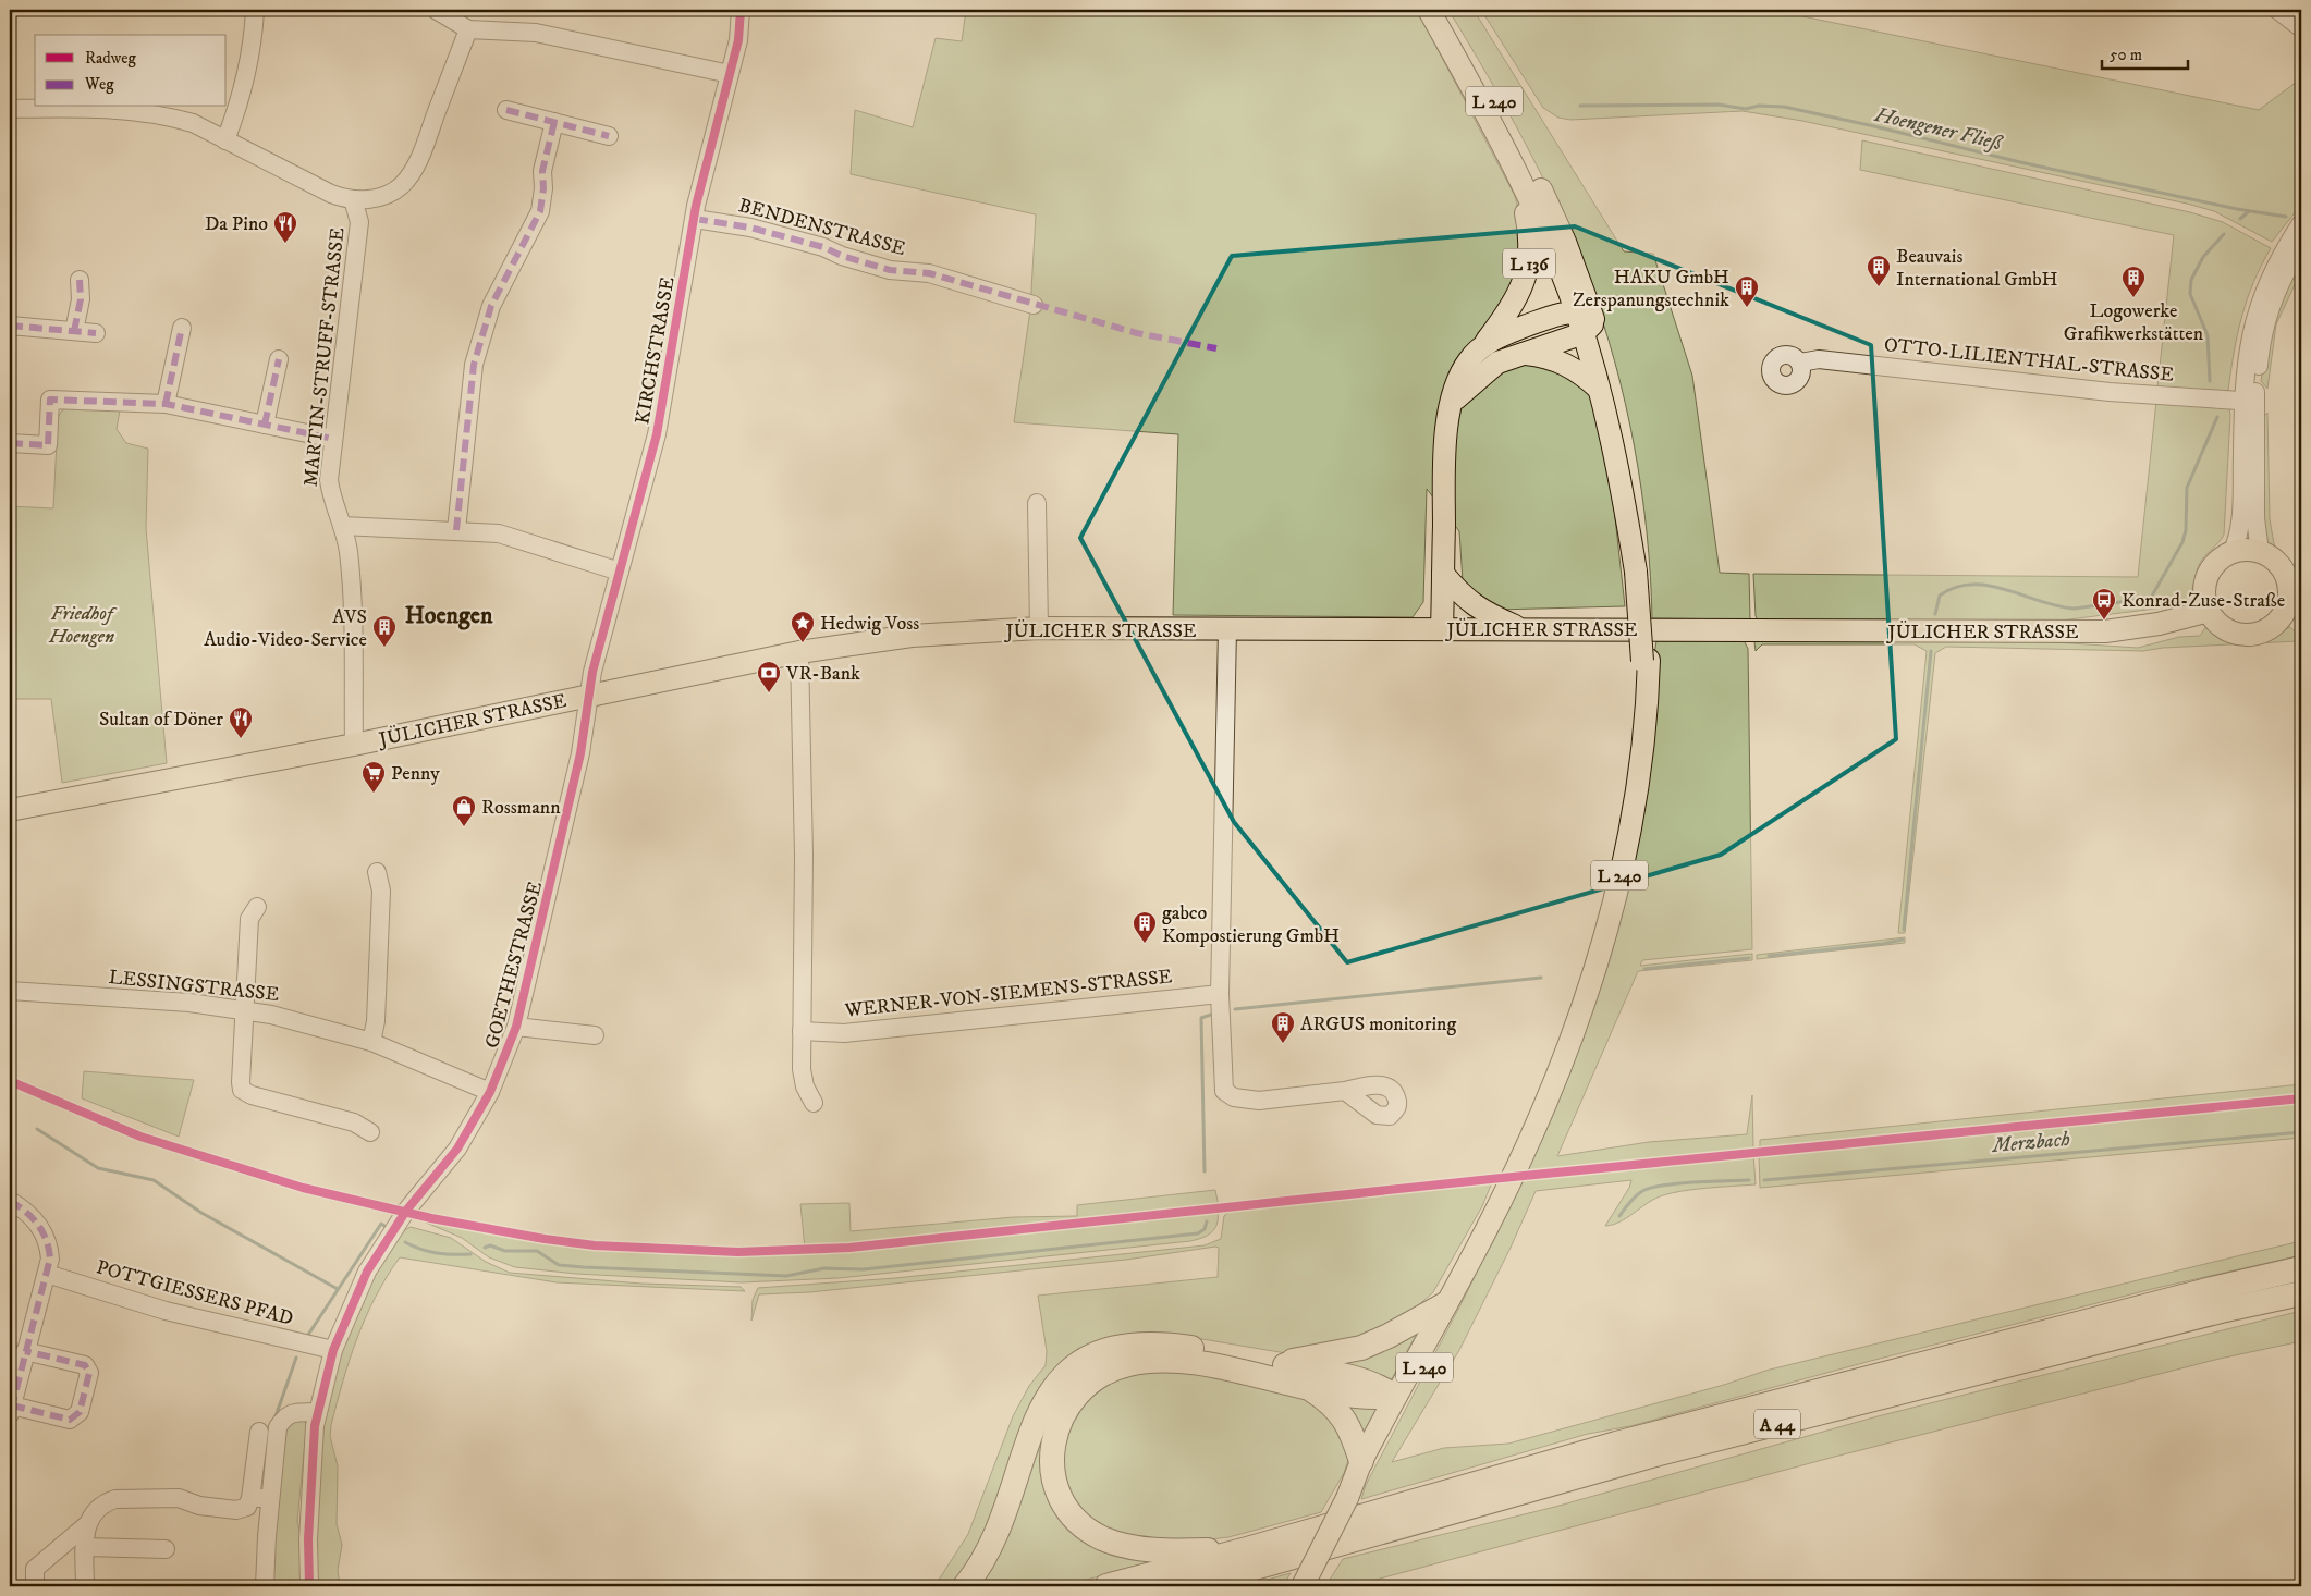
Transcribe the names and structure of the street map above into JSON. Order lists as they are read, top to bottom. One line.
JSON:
{"streets":{"highway":["A 44"],"main road":["L 240","L 136","JÜLICHER STRASSE"],"street":["BENDENSTRASSE","KIRCHSTRASSE","MARTIN-STRUFF-STRASSE","OTTO-LILIENTHAL-STRASSE","GOETHESTRASSE","LESSINGSTRASSE","WERNER-VON-SIEMENS-STRASSE","POTTGIESSERS PFAD"]},"crossings":[["L 240","L 136"],["BENDENSTRASSE","KIRCHSTRASSE"],["L 136","JÜLICHER STRASSE"],["KIRCHSTRASSE","JÜLICHER STRASSE"],["KIRCHSTRASSE","GOETHESTRASSE"],["MARTIN-STRUFF-STRASSE","JÜLICHER STRASSE"],["JÜLICHER STRASSE","GOETHESTRASSE"],["GOETHESTRASSE","LESSINGSTRASSE"],["GOETHESTRASSE","POTTGIESSERS PFAD"]],"districts":["Hoengen"],"water":["Hoengener Fließ","Merzbach"],"parks":["Friedhof Hoengen"],"places":{"restaurant":["Da Pino","Sultan of Döner"],"building":["Beauvais International GmbH","Logowerke Grafikwerkstätten","HAKU GmbH Zerspanungstechnik","AVS Audio-Video-Service","gabco Kompostierung GmbH","ARGUS monitoring"],"bus stop":["Konrad-Zuse-Straße"],"place":["Hedwig Voss"],"bank":["VR-Bank"],"supermarket":["Penny"],"shop":["Rossmann"]},"legend":["Radweg","Weg"],"scale_bar":"50 m"}
